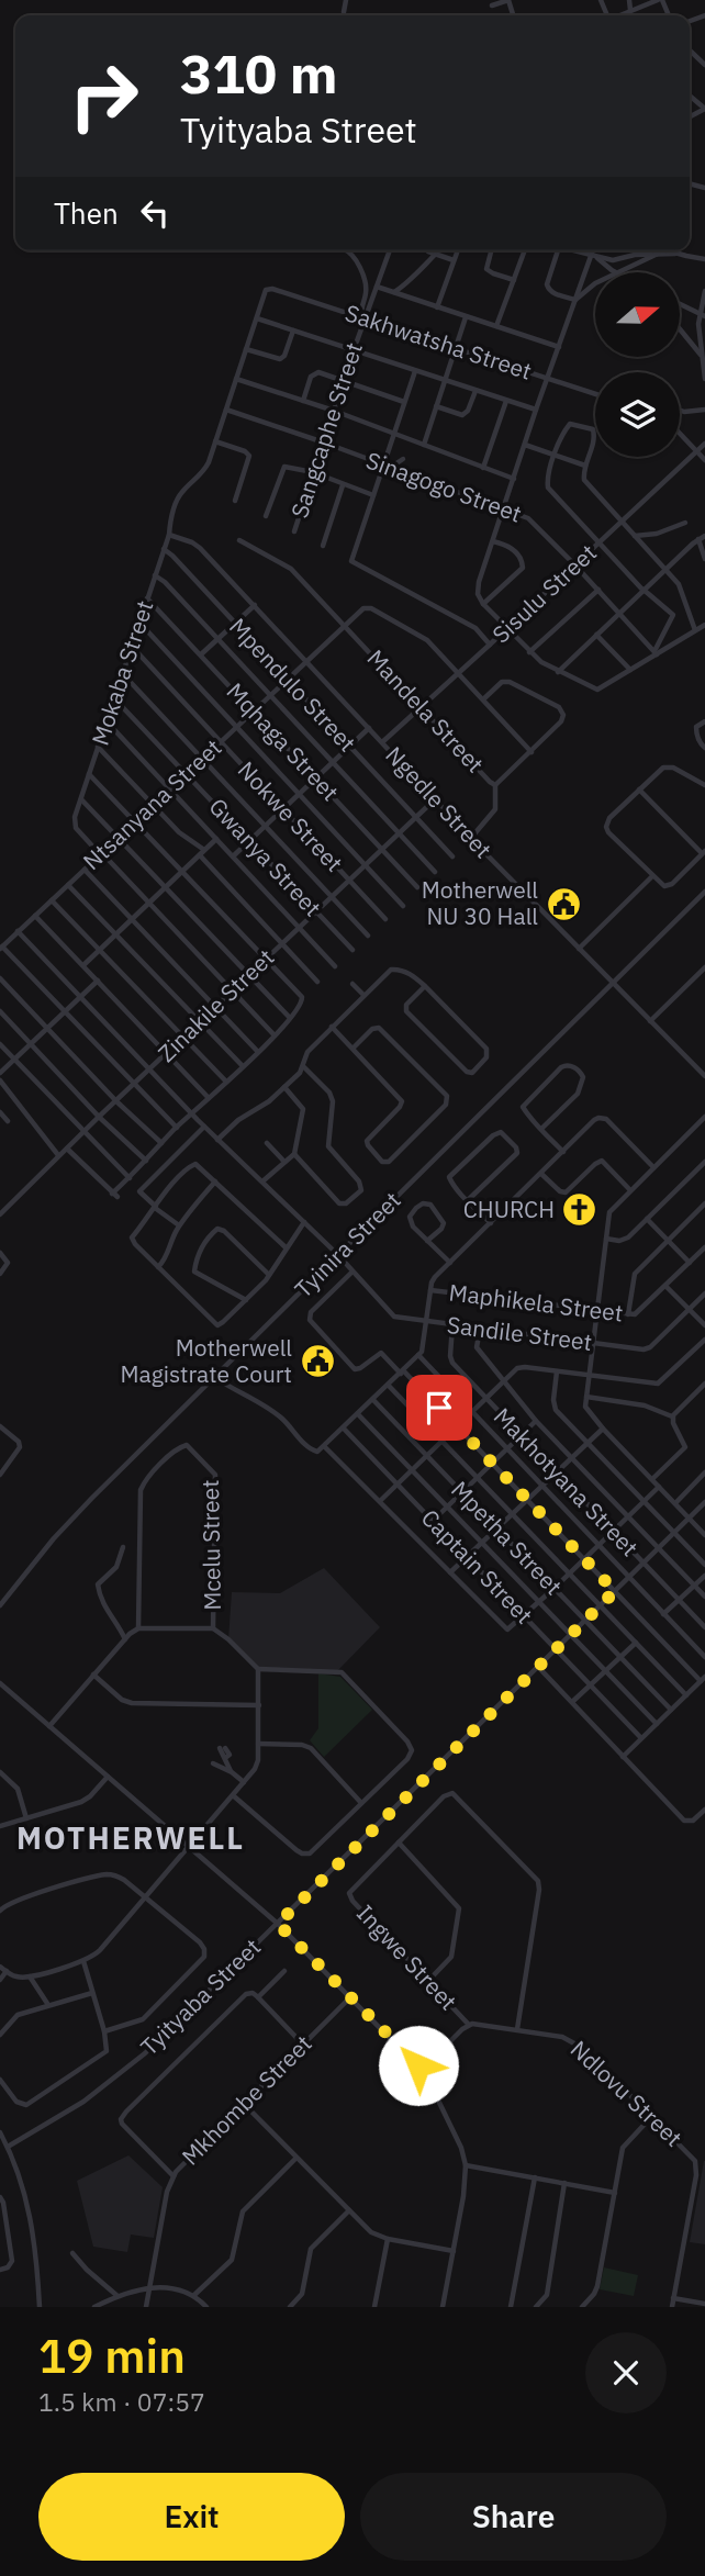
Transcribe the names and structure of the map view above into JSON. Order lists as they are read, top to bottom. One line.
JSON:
{"streets":{"street":["Sakhwatsha Street","Sangcaphe Street","Sinagogo Street","Sisulu Street","Mokaba Street","Mpendulo Street","Mandela Street","Mqhaga Street","Ngedle Street","Ntsanyana Street","Nokwe Street","Gwanya Street","Zinakile Street","Tyinira Street","Maphikela Street","Sandile Street","Makhotyana Street","Mpetha Street","Mcelu Street","Captain Street","Ingwe Street","Tyityaba Street","Ndlovu Street","Mkhombe Street"]},"crossings":[["Sakhwatsha Street","Sangcaphe Street"],["Sakhwatsha Street","Mokaba Street"],["Sangcaphe Street","Sinagogo Street"],["Sinagogo Street","Sisulu Street"],["Sinagogo Street","Mokaba Street"],["Sisulu Street","Mandela Street"],["Sisulu Street","Ngedle Street"],["Sisulu Street","Ntsanyana Street"],["Mokaba Street","Mpendulo Street"],["Mokaba Street","Mqhaga Street"],["Mokaba Street","Ngedle Street"],["Mokaba Street","Ntsanyana Street"],["Mokaba Street","Nokwe Street"],["Mokaba Street","Gwanya Street"],["Mokaba Street","Zinakile Street"],["Mpendulo Street","Ntsanyana Street"],["Mpendulo Street","Zinakile Street"],["Mandela Street","Ntsanyana Street"],["Mqhaga Street","Ntsanyana Street"],["Mqhaga Street","Zinakile Street"],["Ngedle Street","Ntsanyana Street"],["Ngedle Street","Zinakile Street"],["Ngedle Street","Tyinira Street"],["Ntsanyana Street","Nokwe Street"],["Ntsanyana Street","Gwanya Street"],["Ntsanyana Street","Sandile Street"],["Nokwe Street","Zinakile Street"],["Gwanya Street","Zinakile Street"],["Zinakile Street","Sandile Street"],["Tyinira Street","Sandile Street"],["Sandile Street","Makhotyana Street"],["Makhotyana Street","Tyityaba Street"],["Mpetha Street","Tyityaba Street"],["Captain Street","Tyityaba Street"],["Ingwe Street","Ndlovu Street"]],"districts":["MOTHERWELL"],"places":{"public building":["Motherwell NU 30 Hall","Motherwell Magistrate Court"],"church":["CHURCH"]},"north":"right","page":{"turn":["310 m","Tyityaba Street"],"then":"Then","heading":["19 min","1.5 km · 07:57"],"buttons":["Exit","Share"]}}
